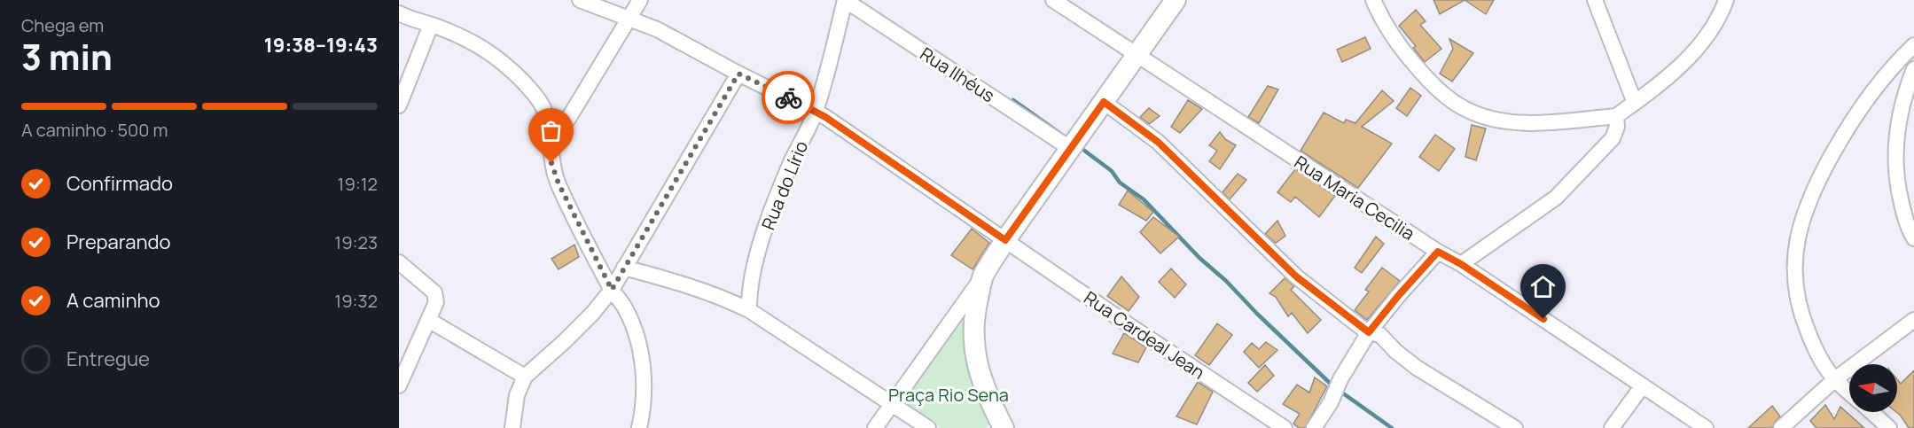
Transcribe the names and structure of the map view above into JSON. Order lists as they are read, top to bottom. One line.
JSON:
{"streets":{"street":["Rua Ilhéus","Rua do Lírio","Rua Maria Cecilia","Rua Cardeal Jean"]},"crossings":[["Rua Ilhéus","Rua do Lírio"],["Rua do Lírio","Rua Cardeal Jean"]],"parks":["Praça Rio Sena"],"north":"left","page":{"heading":["3 min","Chega em","19:38–19:43"],"bar":"A caminho · 500 m","list":[["Confirmado","19:12"],["Preparando","19:23"],["A caminho","19:32"],"Entregue"]}}
